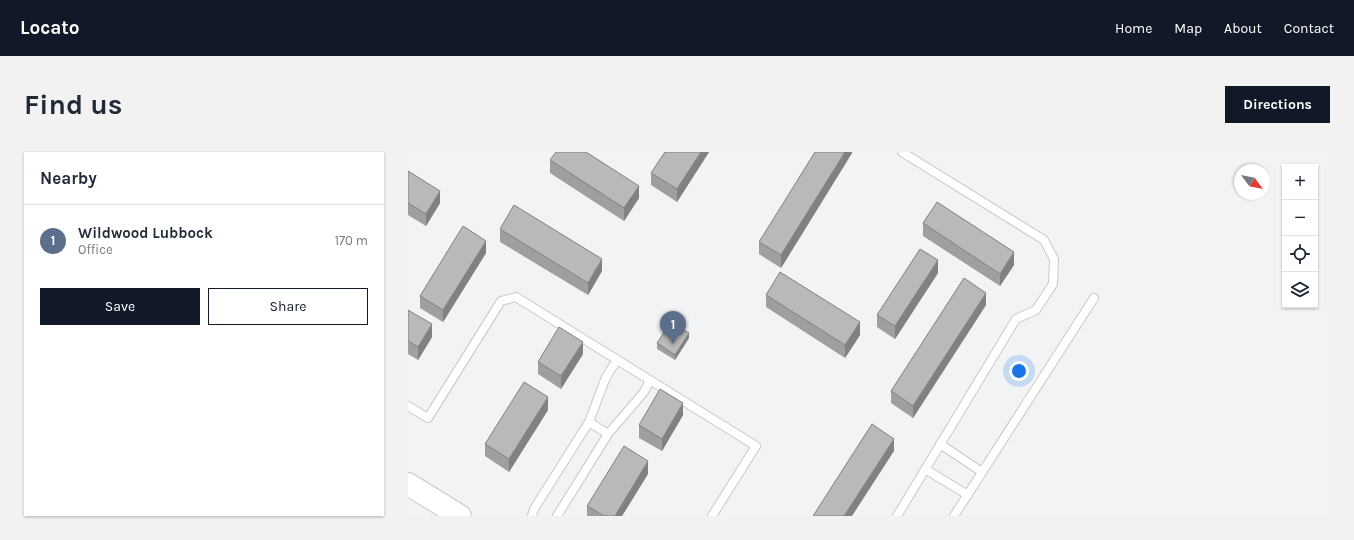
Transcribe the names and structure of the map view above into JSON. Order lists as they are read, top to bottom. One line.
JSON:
{"north":"bottom right","page":{"header":"Locato","nav":["Home","Map","About","Contact"],"buttons":["Directions",["Save","Share"]],"title":"Find us","heading":"Nearby","map_buttons":["+","−"],"list":[{"mark":"1","name":"Wildwood Lubbock","note":"Office","value":"170 m"}],"pins":"1"}}
